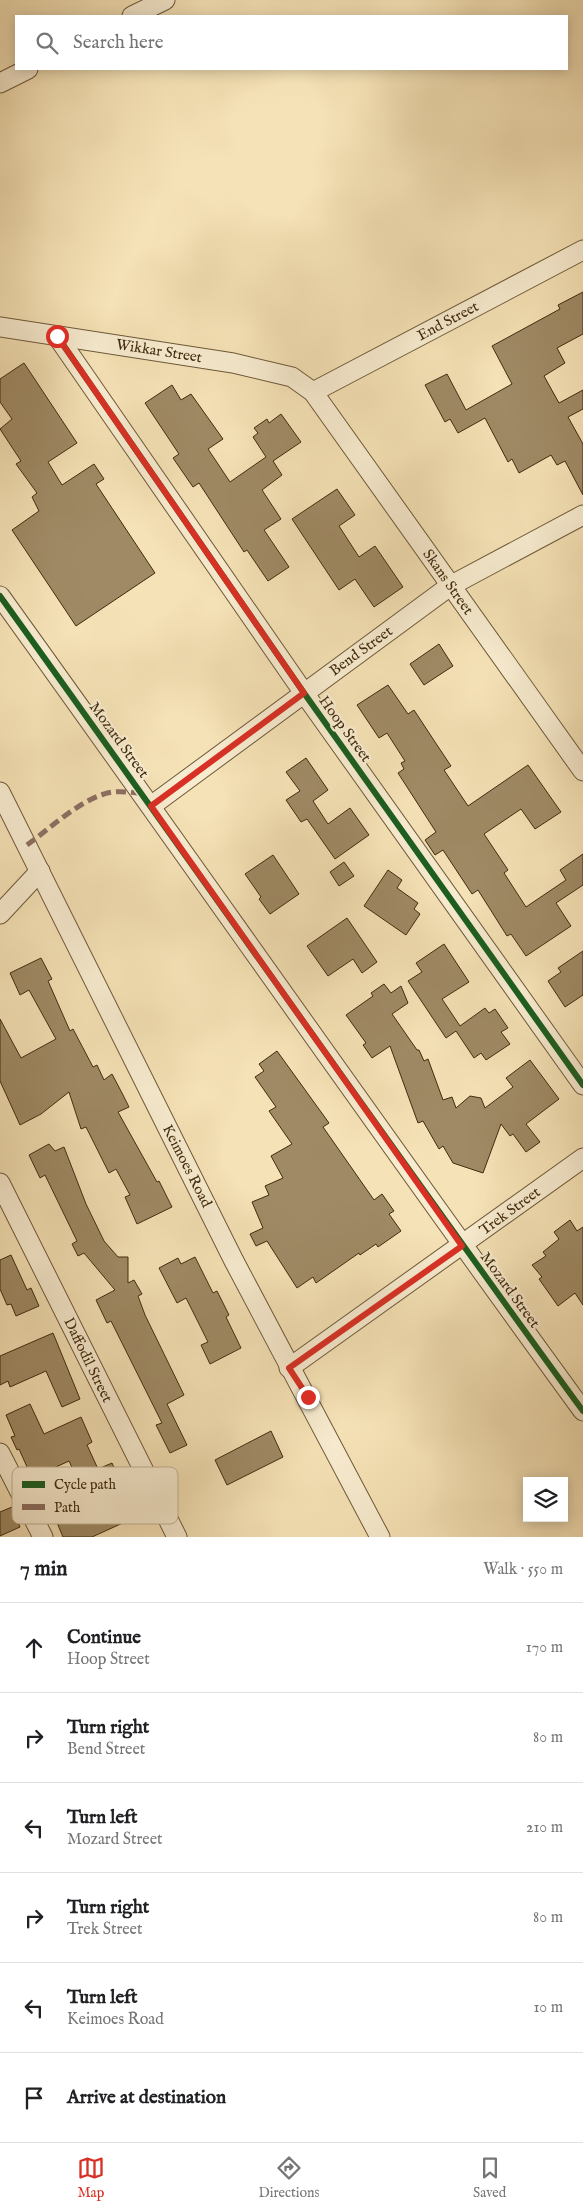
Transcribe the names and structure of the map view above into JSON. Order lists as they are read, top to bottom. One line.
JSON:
{"streets":{"street":["End Street","Wikkar Street","Skans Street","Bend Street","Hoop Street","Mozard Street","Keimoes Road","Trek Street","Daffodil Street"]},"crossings":[["End Street","Wikkar Street"],["End Street","Skans Street"],["Wikkar Street","Skans Street"],["Wikkar Street","Hoop Street"],["Skans Street","Bend Street"],["Bend Street","Hoop Street"],["Bend Street","Mozard Street"],["Mozard Street","Trek Street"],["Keimoes Road","Trek Street"]],"legend":["Cycle path","Path"],"page":{"search":"Search here","heading":["7 min","Walk · 550 m"],"list":[["Continue","Hoop Street","170 m"],["Turn right","Bend Street","80 m"],["Turn left","Mozard Street","210 m"],["Turn right","Trek Street","80 m"],["Turn left","Keimoes Road","10 m"],"Arrive at destination"],"nav":["Map","Directions","Saved"]}}
